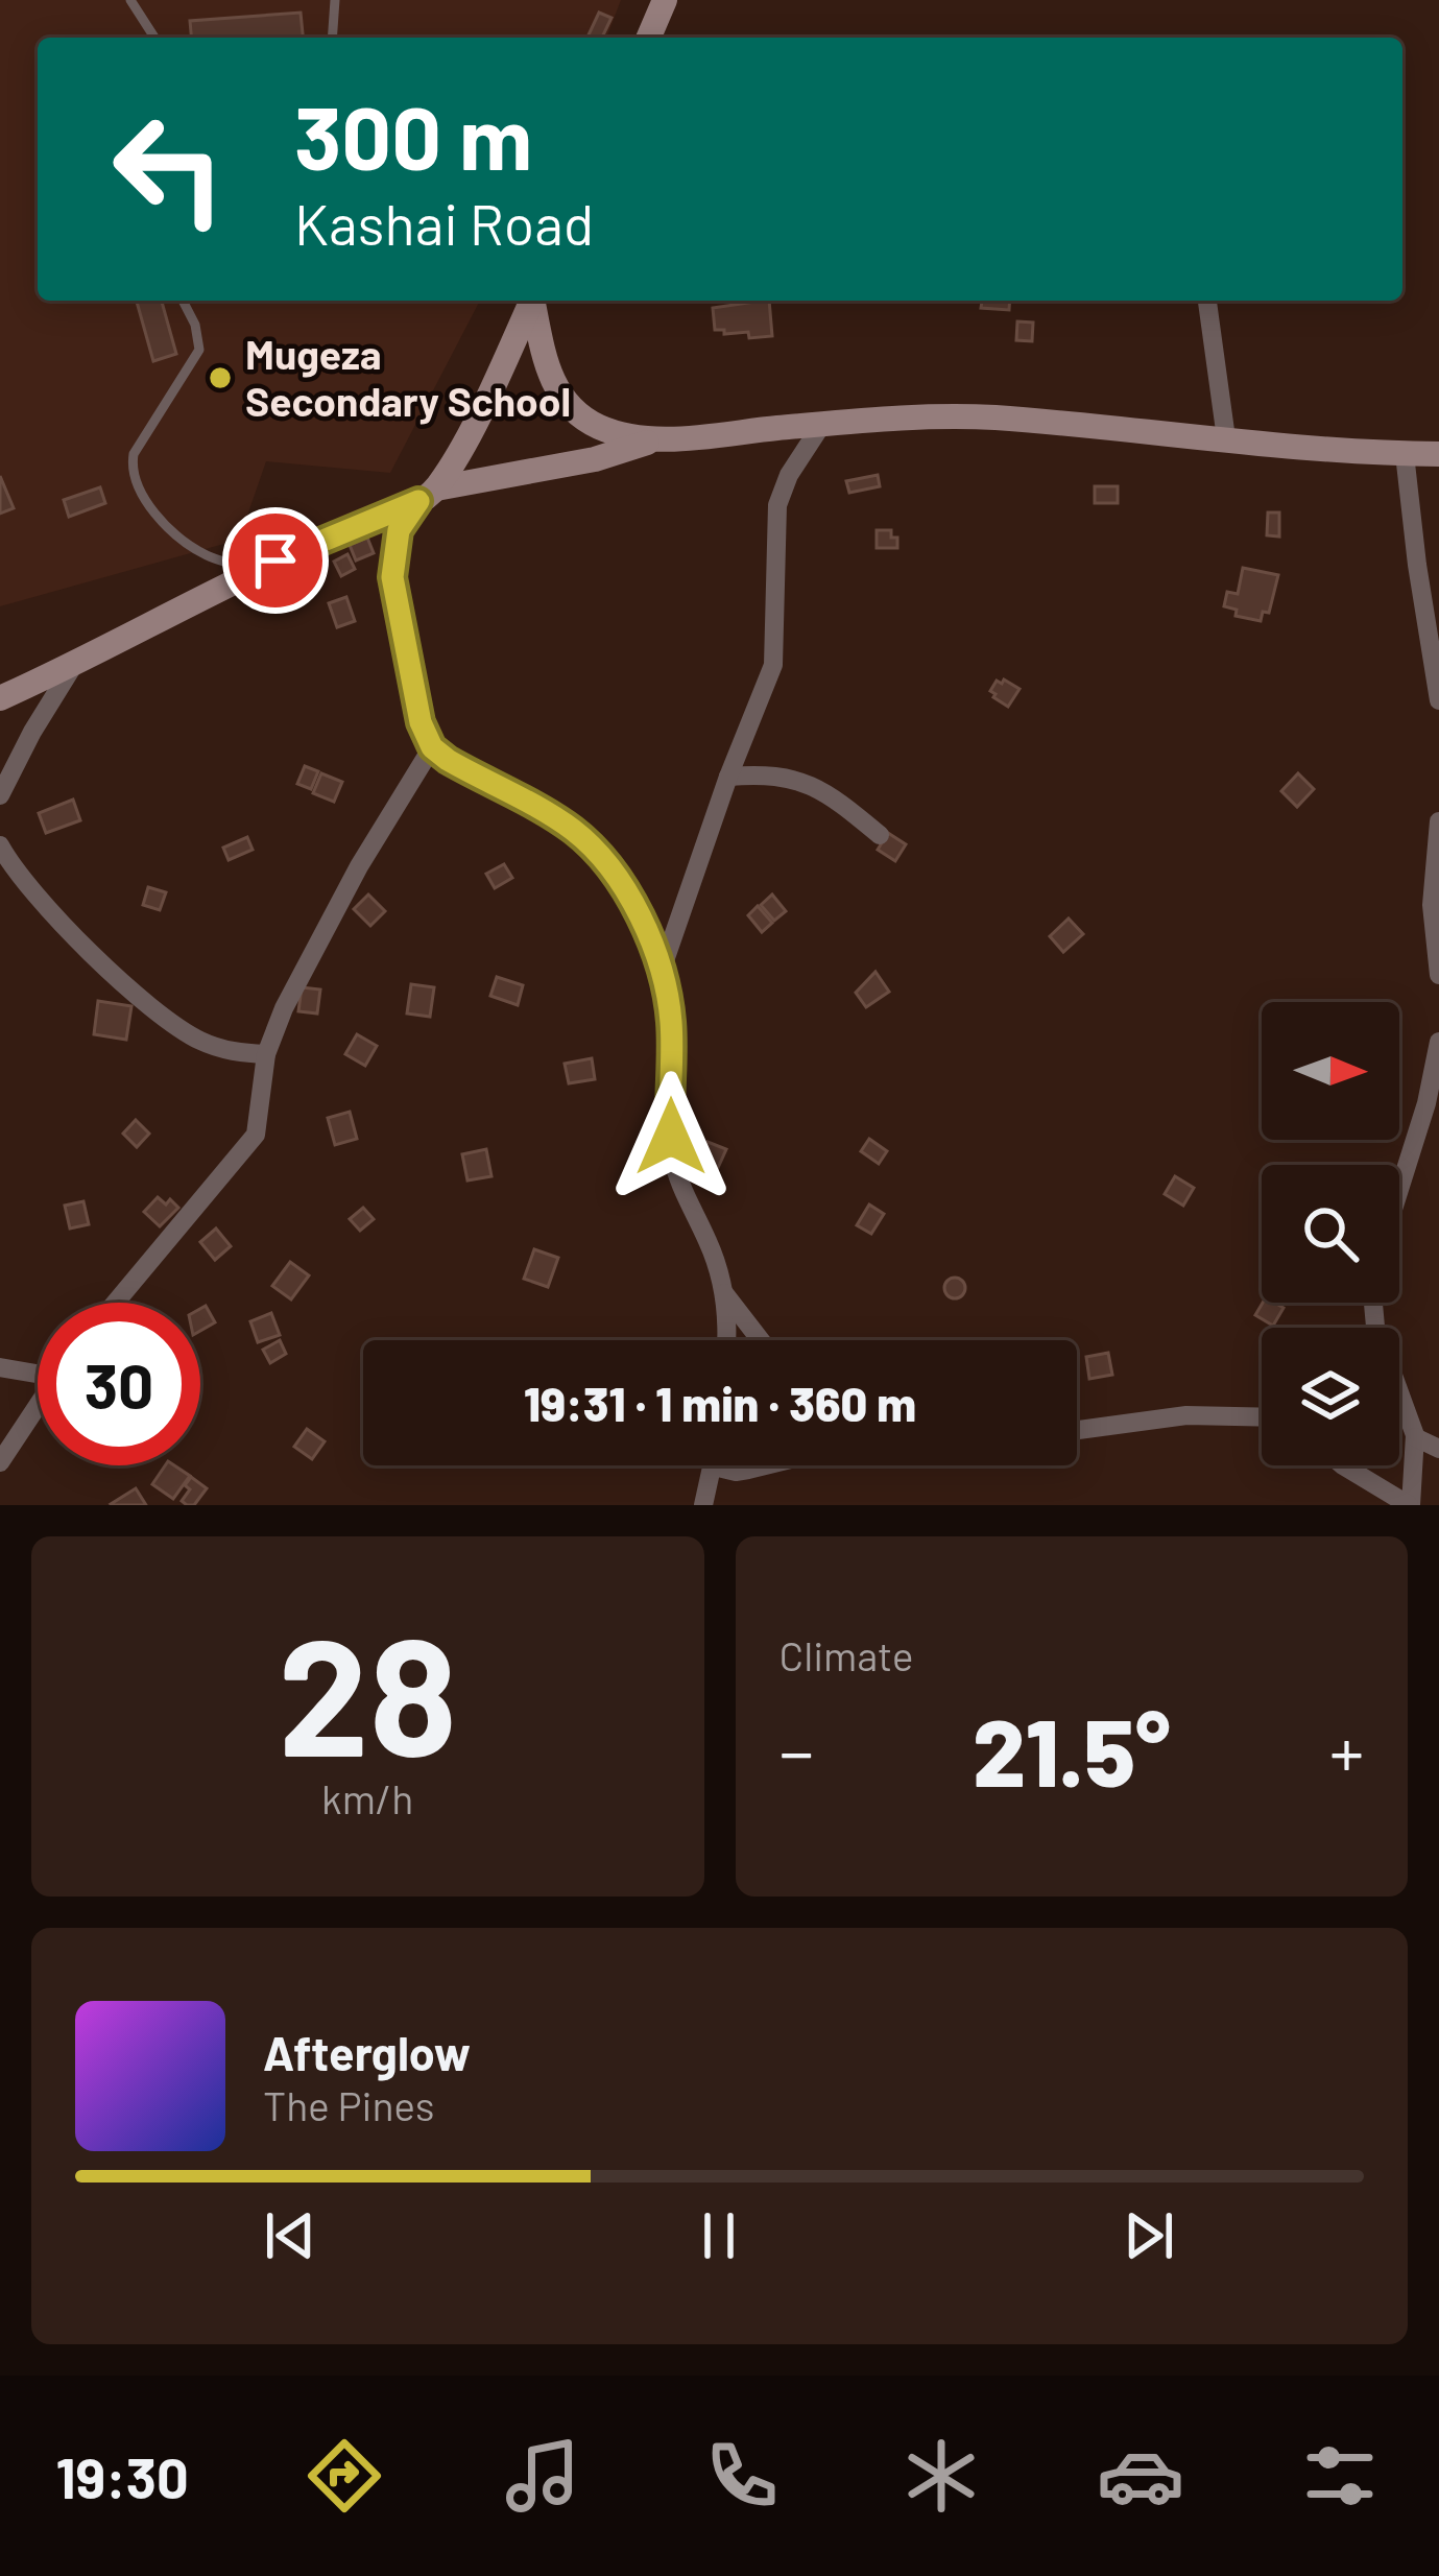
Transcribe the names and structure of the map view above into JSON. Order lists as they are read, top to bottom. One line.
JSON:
{"places":["Mugeza Secondary School"],"north":"right","page":{"turn":["300 m","Kashai Road"],"limit":"30","trip":"19:31 · 1 min · 360 m","tile":[["28","km/h"],"Climate"],"heat":["−","21.5°","+"],"song":["Afterglow","The Pines"],"tabs":"19:30"}}
